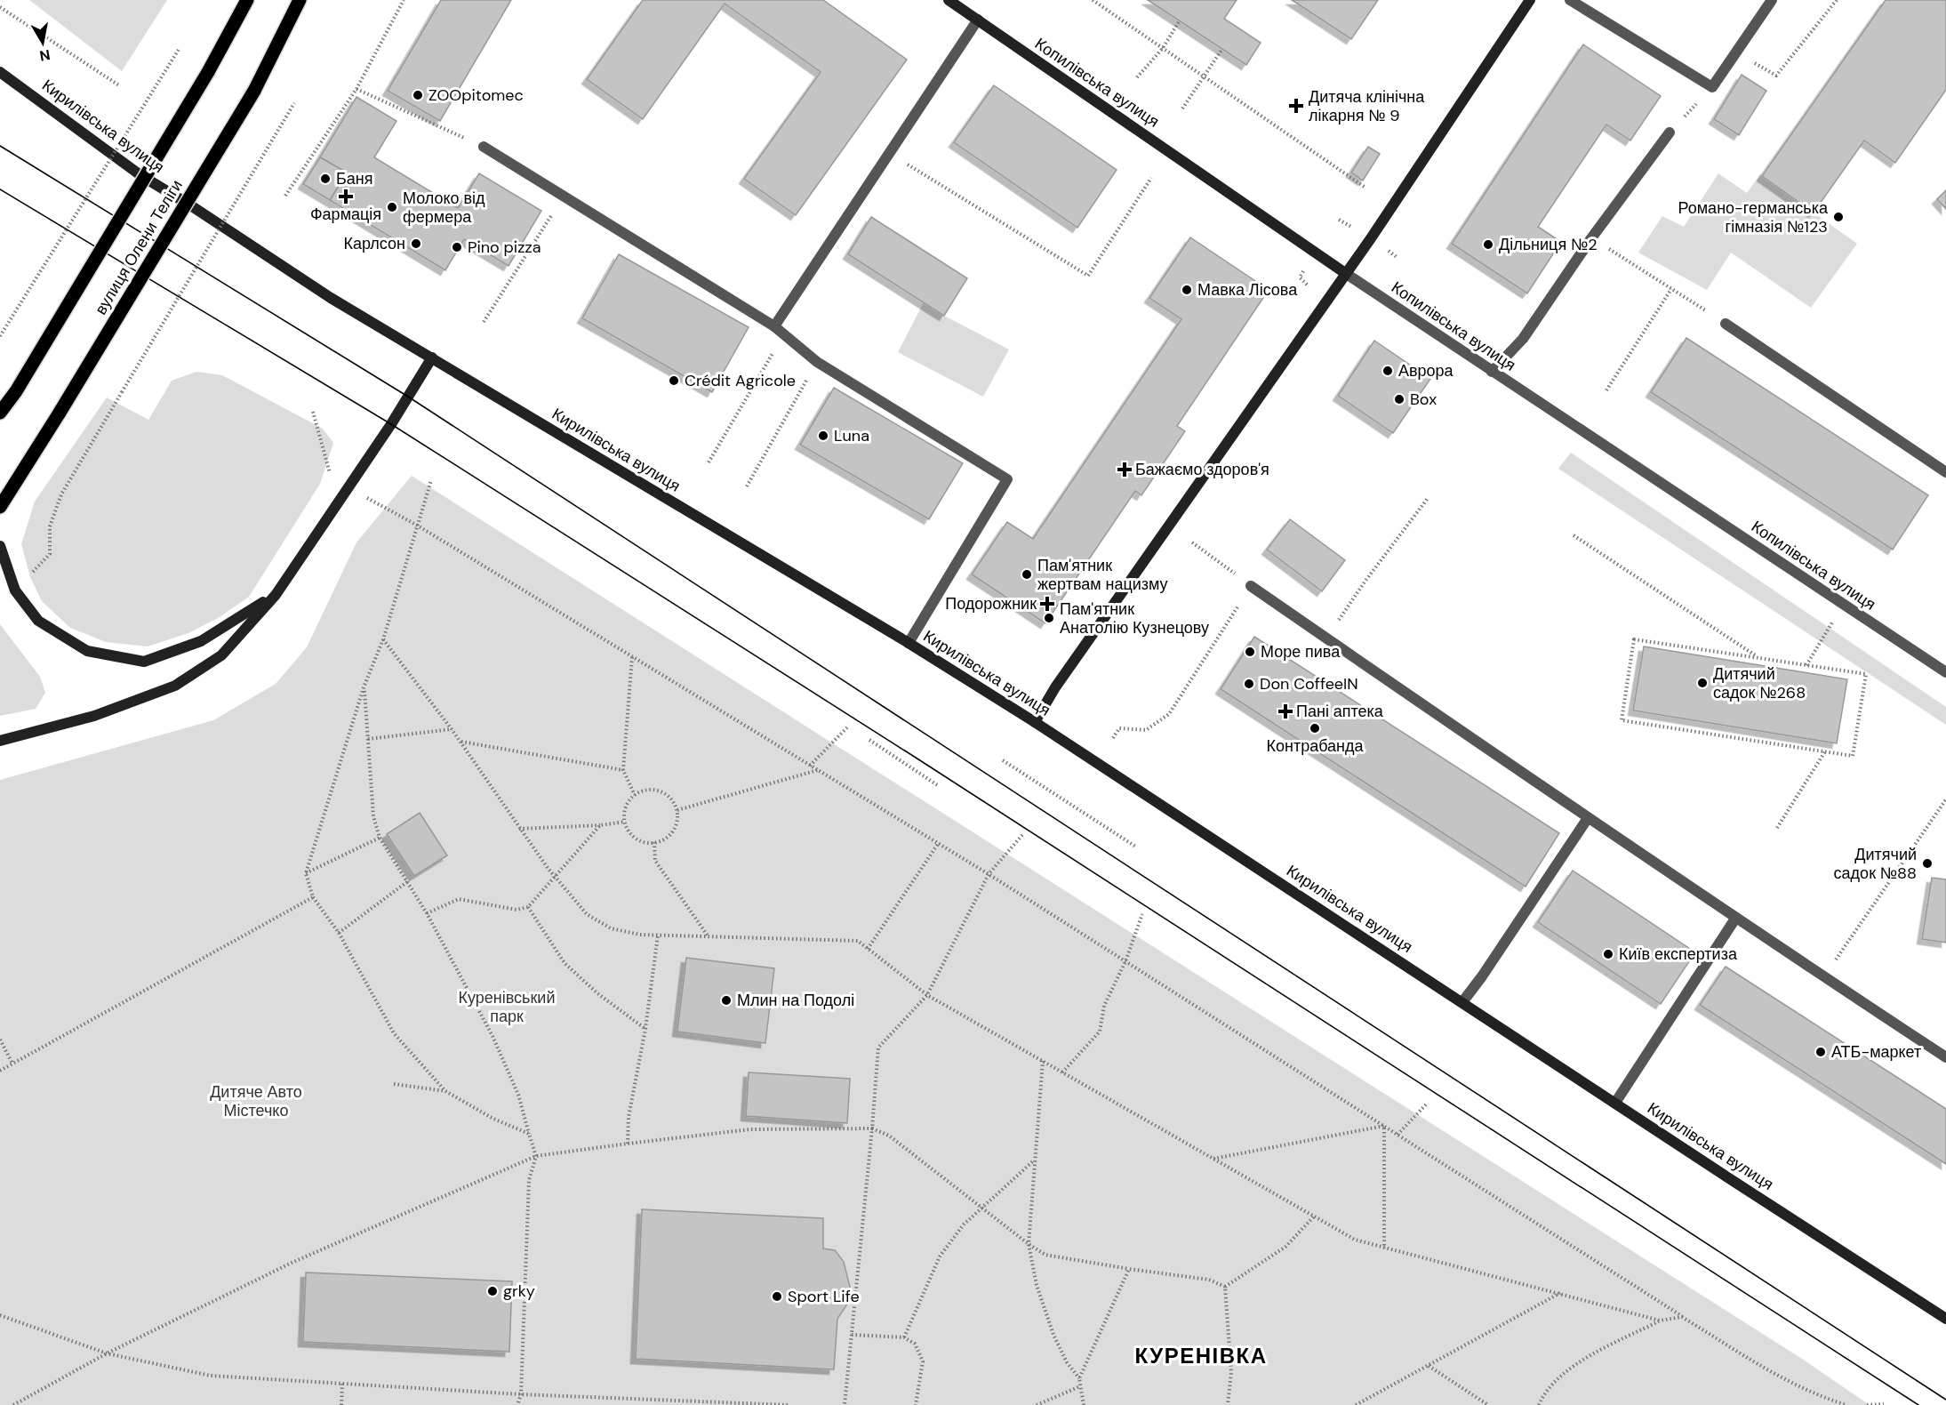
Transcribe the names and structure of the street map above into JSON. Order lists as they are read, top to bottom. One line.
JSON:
{"streets":{"main road":["Копилівська вулиця","Кирилівська вулиця","вулиця Олени Теліги"]},"districts":["КУРЕНІВКА"],"parks":["Куренівський парк","Дитяче Авто Містечко"],"places":{"other":["ZOOpitomec","Баня","Молоко від фермера","Романо-германська гімназія №123","Карлсон","Дільниця №2","Pino pizza","Мавка Лісова","Аврора","Crédit Agricole","Box","Luna","Пам'ятник жертвам нацизму","Пам'ятник Анатолію Кузнецову","Море пива","Дитячий садок №268","Don CoffeeIN","Контрабанда","Дитячий садок №88","Київ експертиза","Млин на Подолі","АТБ-маркет","grky","Sport Life"],"health":["Дитяча клінічна лікарня № 9","Фармація","Бажаємо здоров'я","Подорожник","Пані аптека"]},"north":"bottom"}
